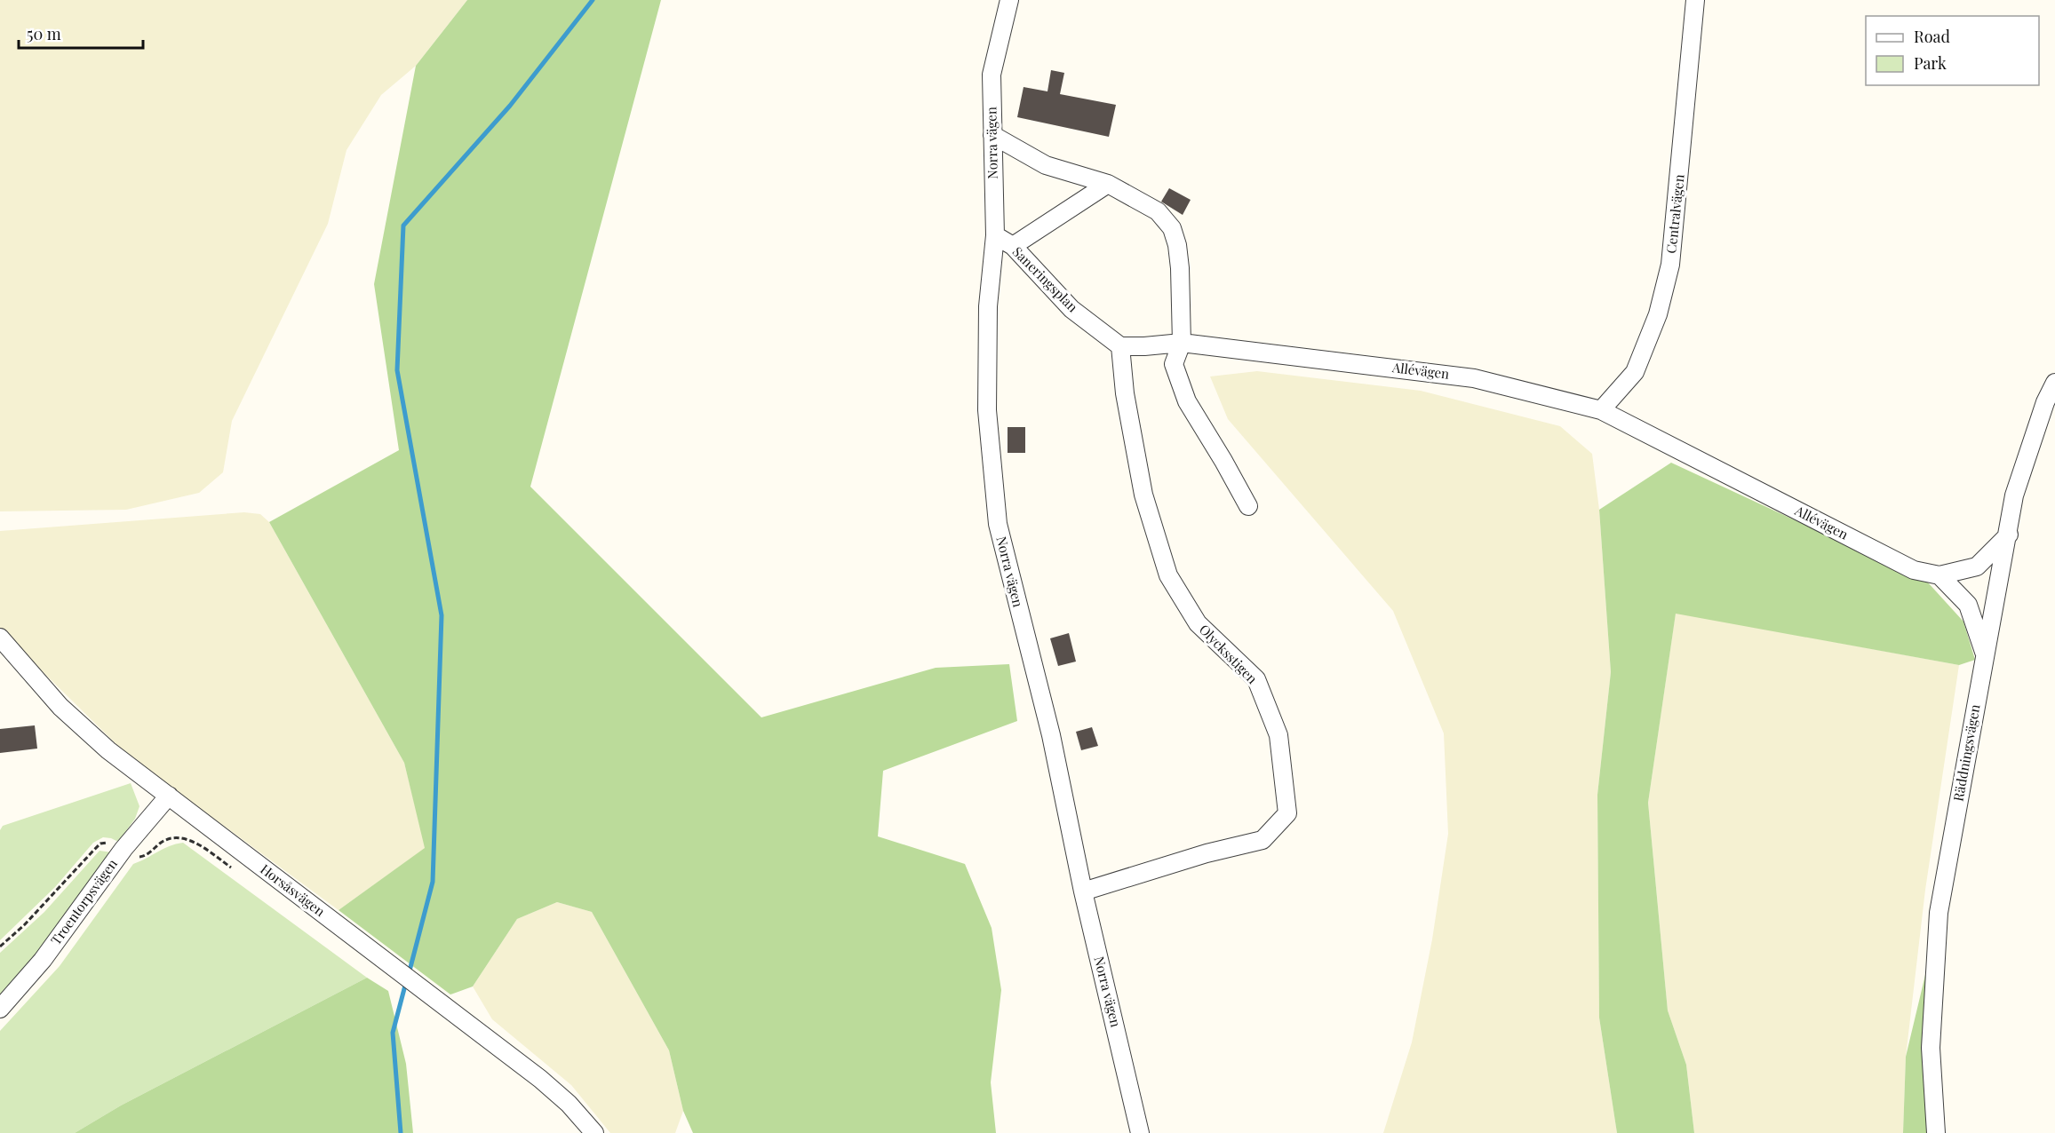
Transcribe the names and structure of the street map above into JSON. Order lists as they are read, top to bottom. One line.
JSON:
{"streets":{"street":["Norra vägen","Centralvägen","Saneringsplan","Allévägen","Olycksstigen","Räddningsvägen","Horsåsvägen","Troentorpsvägen"]},"crossings":[["Norra vägen","Saneringsplan"],["Norra vägen","Olycksstigen"],["Centralvägen","Allévägen"],["Saneringsplan","Olycksstigen"],["Allévägen","Räddningsvägen"],["Horsåsvägen","Troentorpsvägen"]],"legend":["Road","Park"],"scale_bar":"50 m"}
